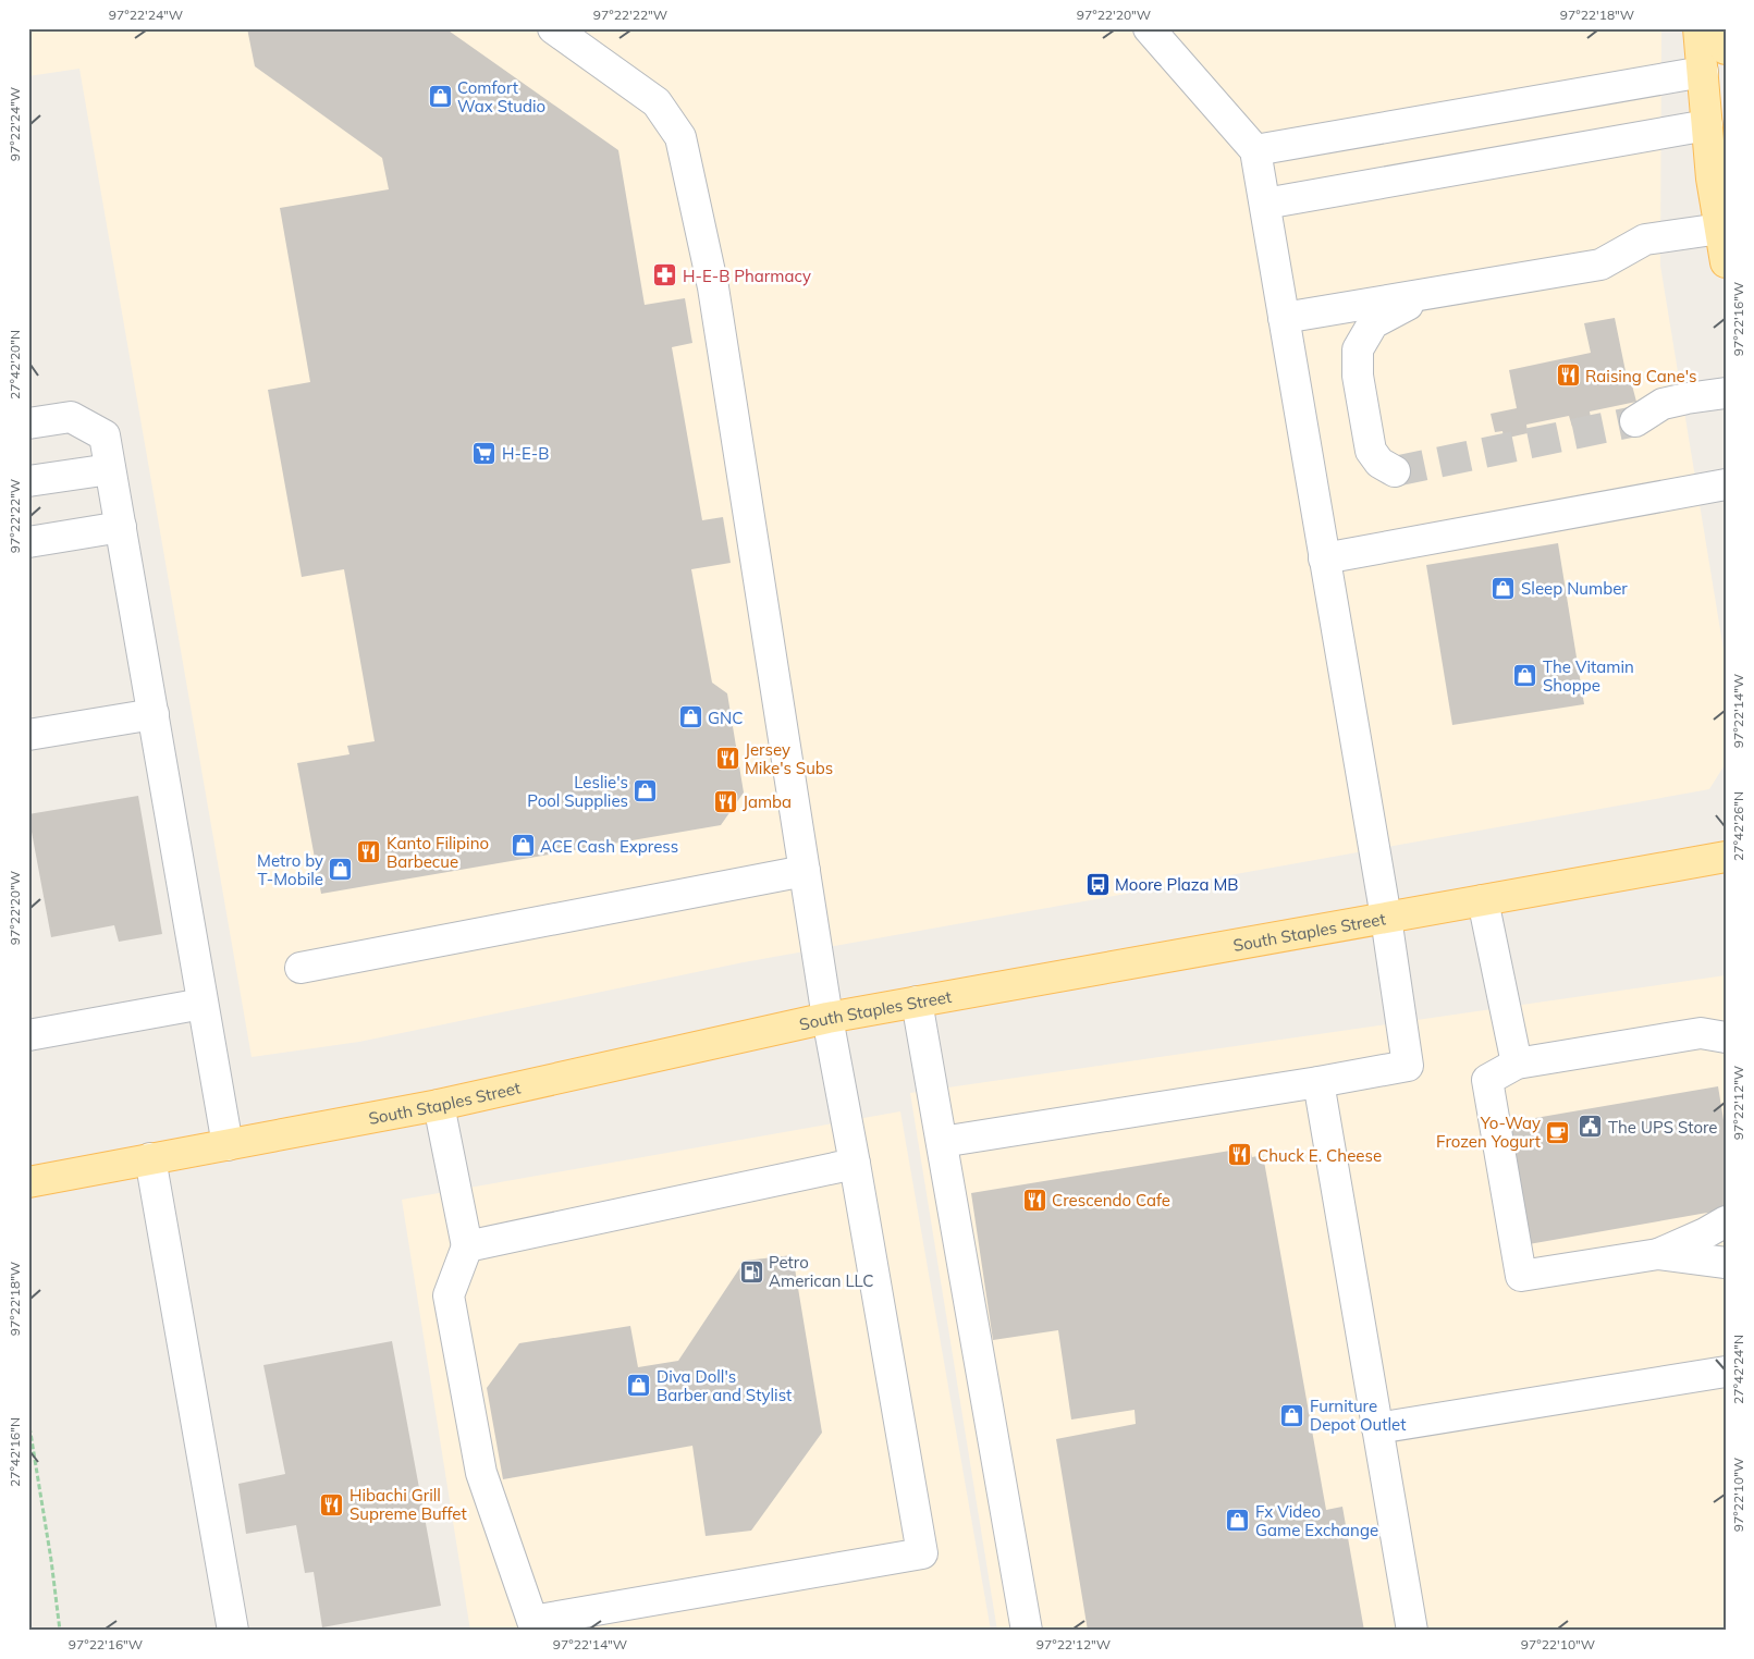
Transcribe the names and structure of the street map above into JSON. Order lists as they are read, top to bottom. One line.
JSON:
{"streets":{"main road":["South Staples Street"]},"places":{"shop":["Comfort Wax Studio","Sleep Number","The Vitamin Shoppe","GNC","Leslie's Pool Supplies","ACE Cash Express","Metro by T-Mobile","Diva Doll's Barber and Stylist","Furniture Depot Outlet","Fx Video Game Exchange"],"pharmacy":["H-E-B Pharmacy"],"restaurant":["Raising Cane's","Jersey Mike's Subs","Jamba","Kanto Filipino Barbecue","Chuck E. Cheese","Crescendo Cafe","Hibachi Grill Supreme Buffet"],"supermarket":["H-E-B"],"bus stop":["Moore Plaza MB"],"public building":["The UPS Store"],"cafe":["Yo-Way Frozen Yogurt"],"fuel station":["Petro American LLC"]},"coordinates":["97°22'24\"W","97°22'22\"W","97°22'20\"W","97°22'18\"W","97°22'16\"W","27°42'20\"N","97°22'14\"W","27°42'26\"N","97°22'12\"W","27°42'24\"N","27°42'16\"N","97°22'10\"W"]}
